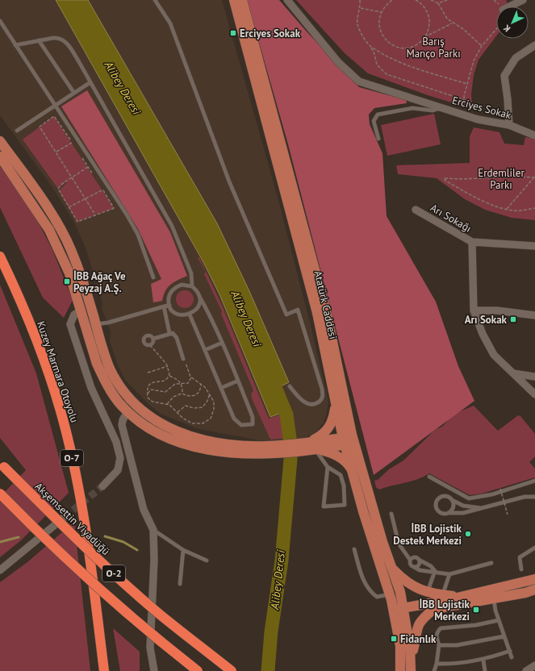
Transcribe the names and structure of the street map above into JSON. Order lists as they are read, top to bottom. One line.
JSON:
{"streets":{"highway":["Kuzey Marmara Otoyolu","O-7","Akşemsettin Viyadüğü","O-2"],"main road":["Atatürk Caddesi"],"street":["Erciyes Sokak","Arı Sokağı"]},"water":["Alibey Deresi"],"parks":["Barış Manço Parkı","Erdemliler Parkı"],"places":{"transit":["Erciyes Sokak","İBB Ağaç Ve Peyzaj A.Ş.","Arı Sokak","İBB Lojistik Merkezi","Fidanlık"],"other":["İBB Lojistik Destek Merkezi"]},"north":"bottom left"}
